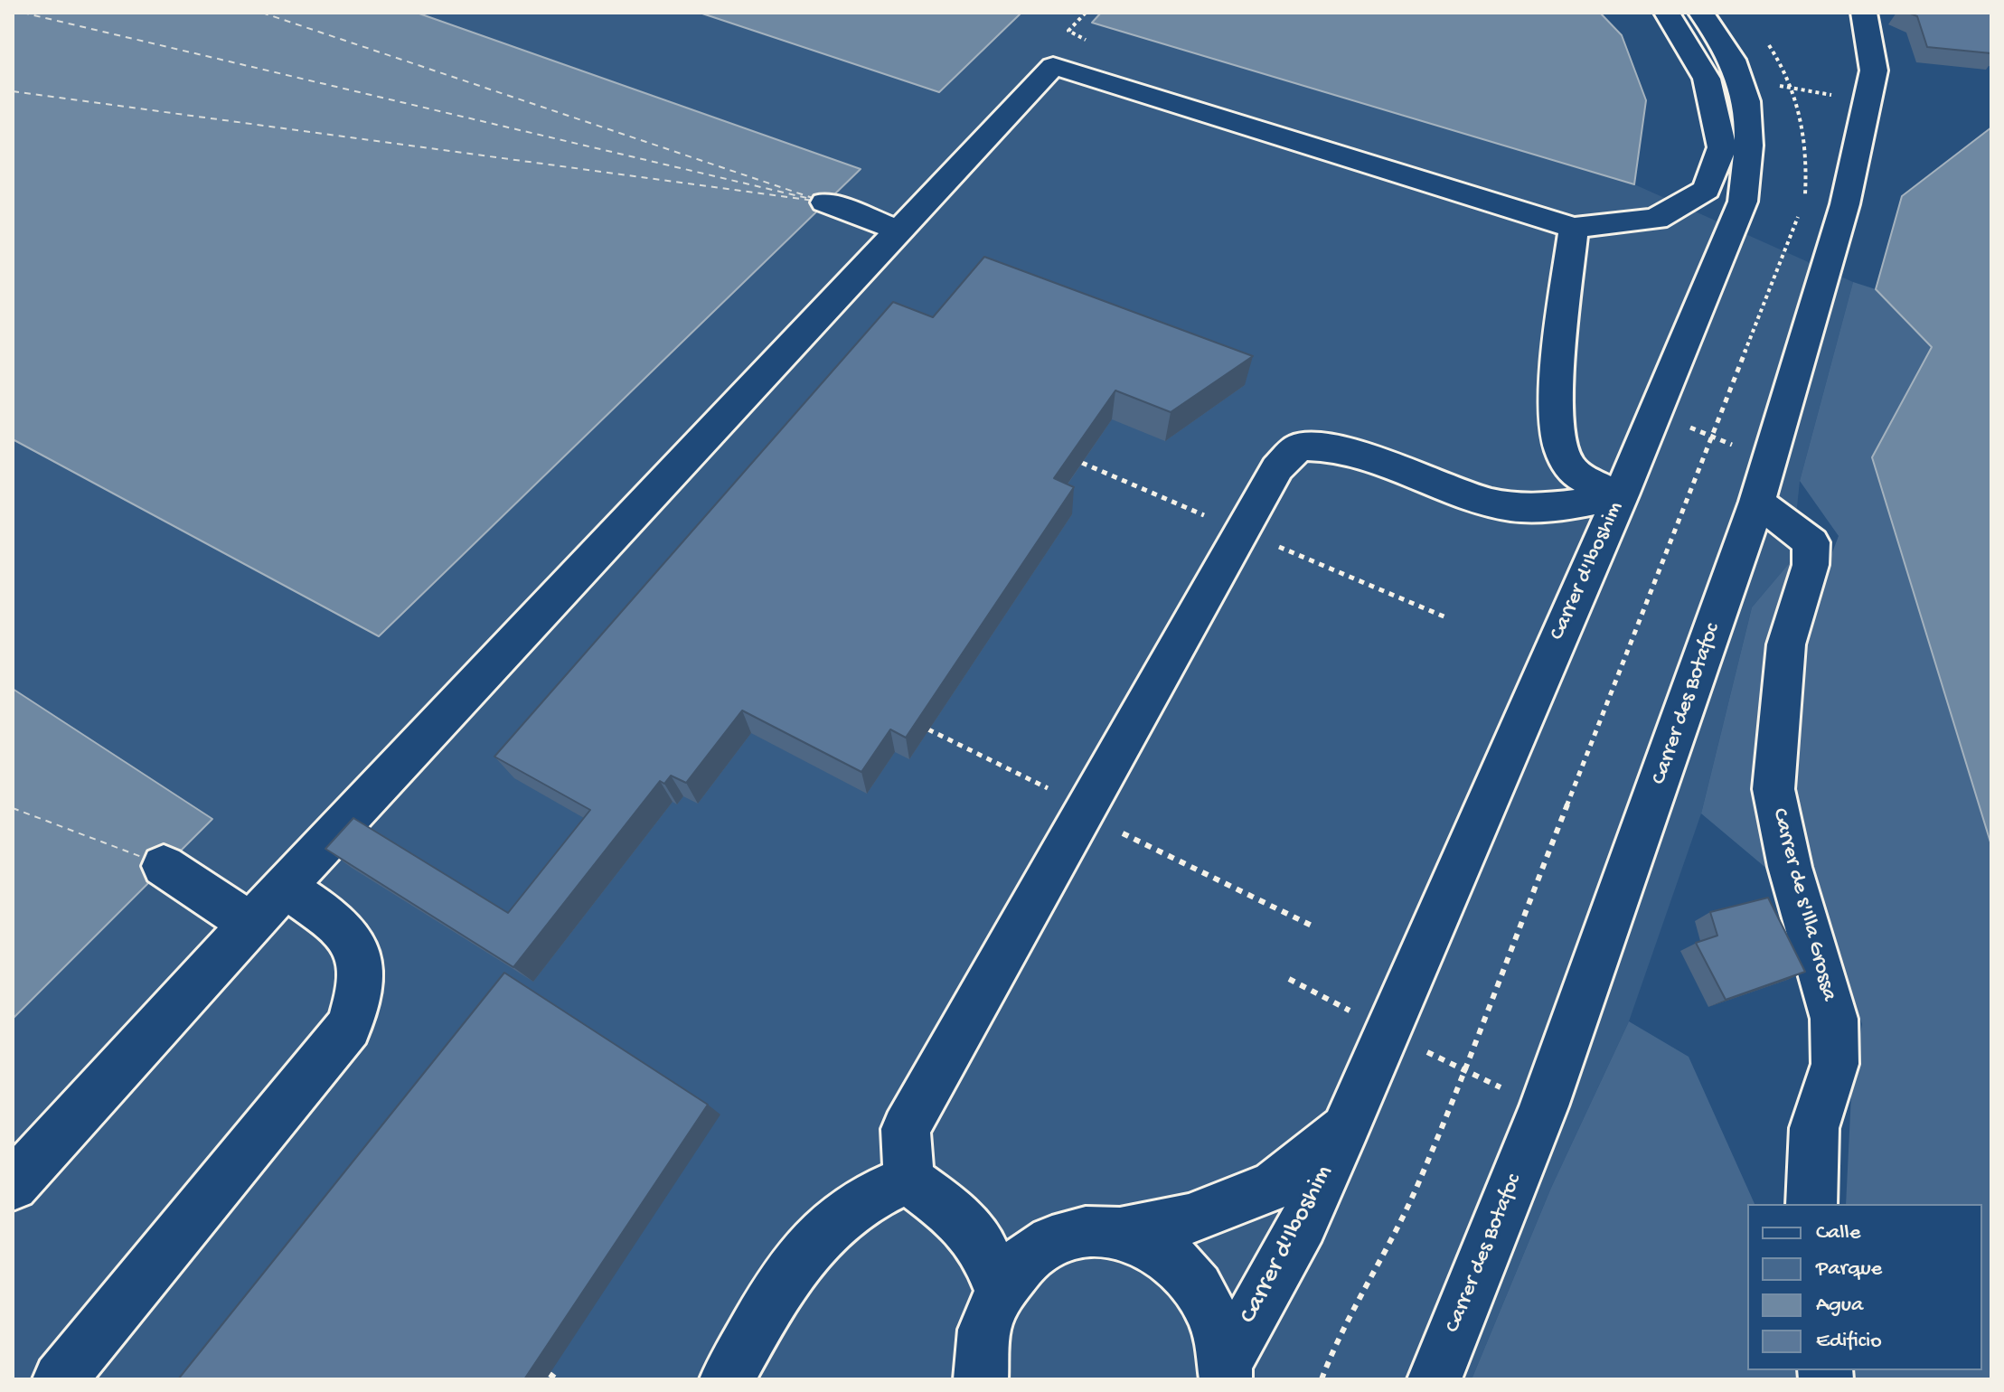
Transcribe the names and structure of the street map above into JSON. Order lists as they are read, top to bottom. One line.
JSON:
{"streets":{"street":["Carrer d'Iboshim","Carrer des Botafoc","Carrer de s'Illa Grossa"]},"crossings":[["Carrer des Botafoc","Carrer de s'Illa Grossa"]],"legend":["Calle","Parque","Agua","Edificio"]}
